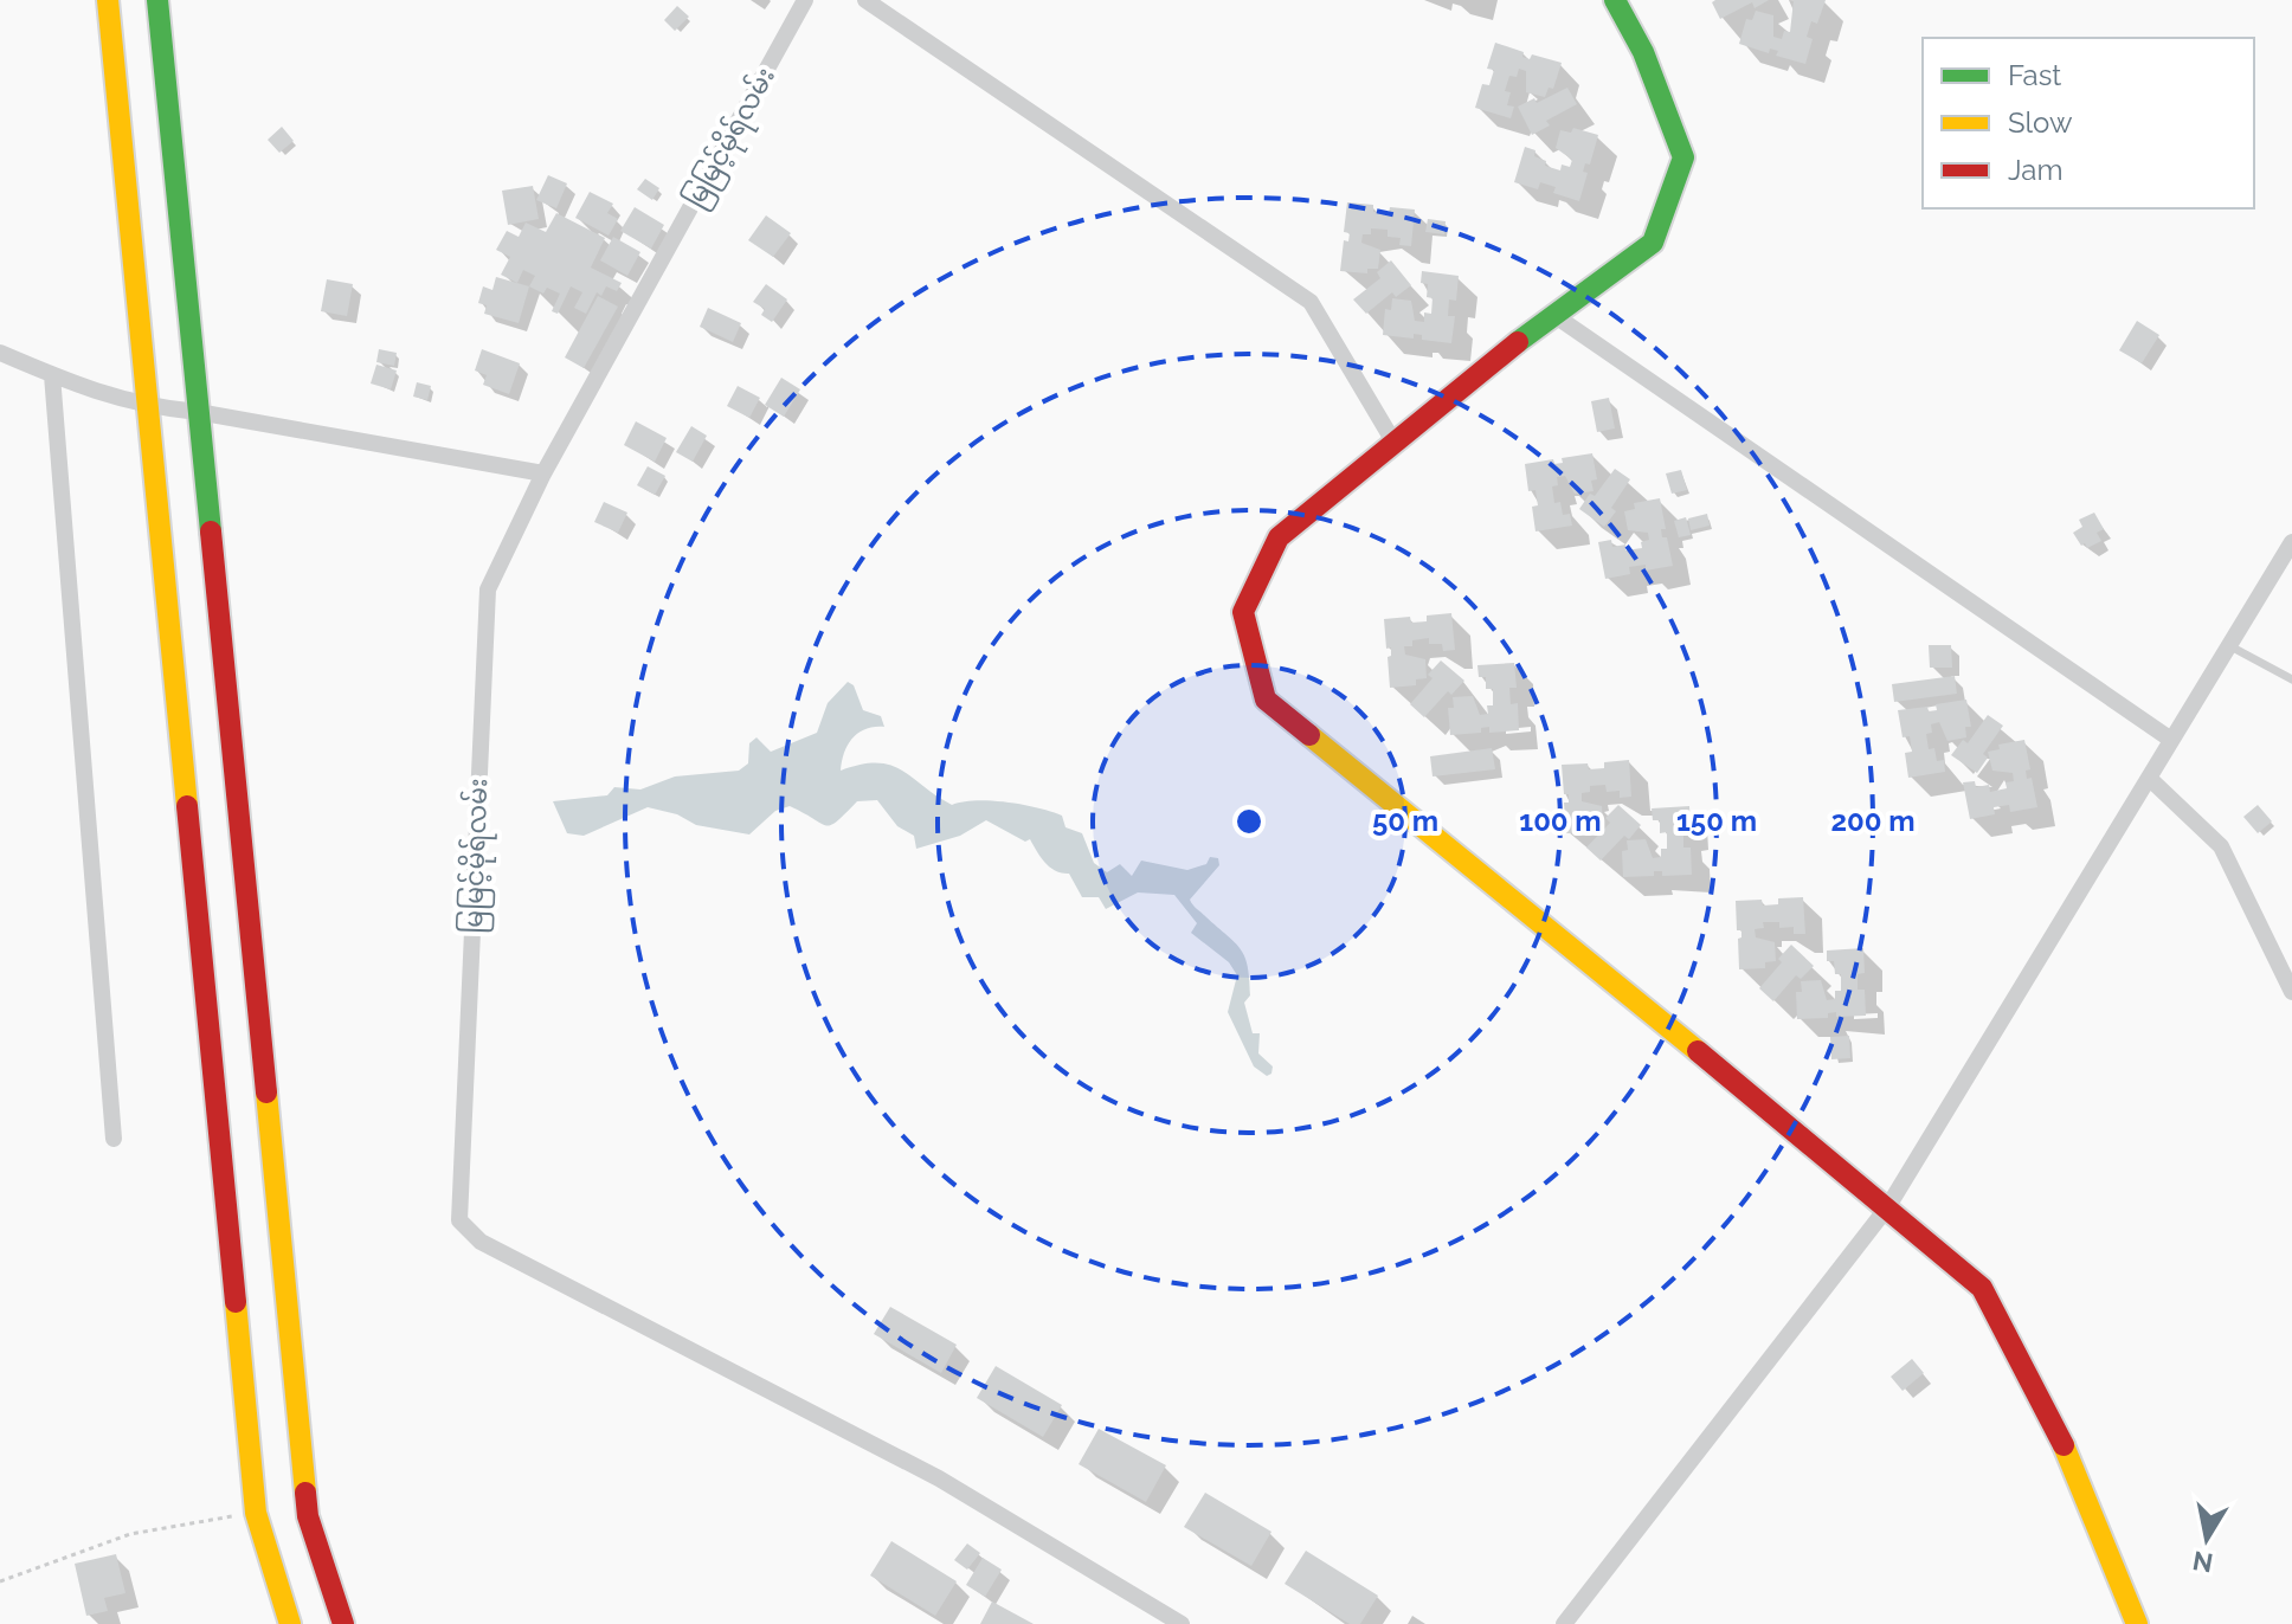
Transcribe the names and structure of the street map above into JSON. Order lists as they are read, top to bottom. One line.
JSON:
{"streets":{"street":["မြမြင့်မိုရ်လမ်း"]},"legend":["Fast","Slow","Jam"],"north":"bottom","rings":["50 m","100 m","150 m","200 m"]}
